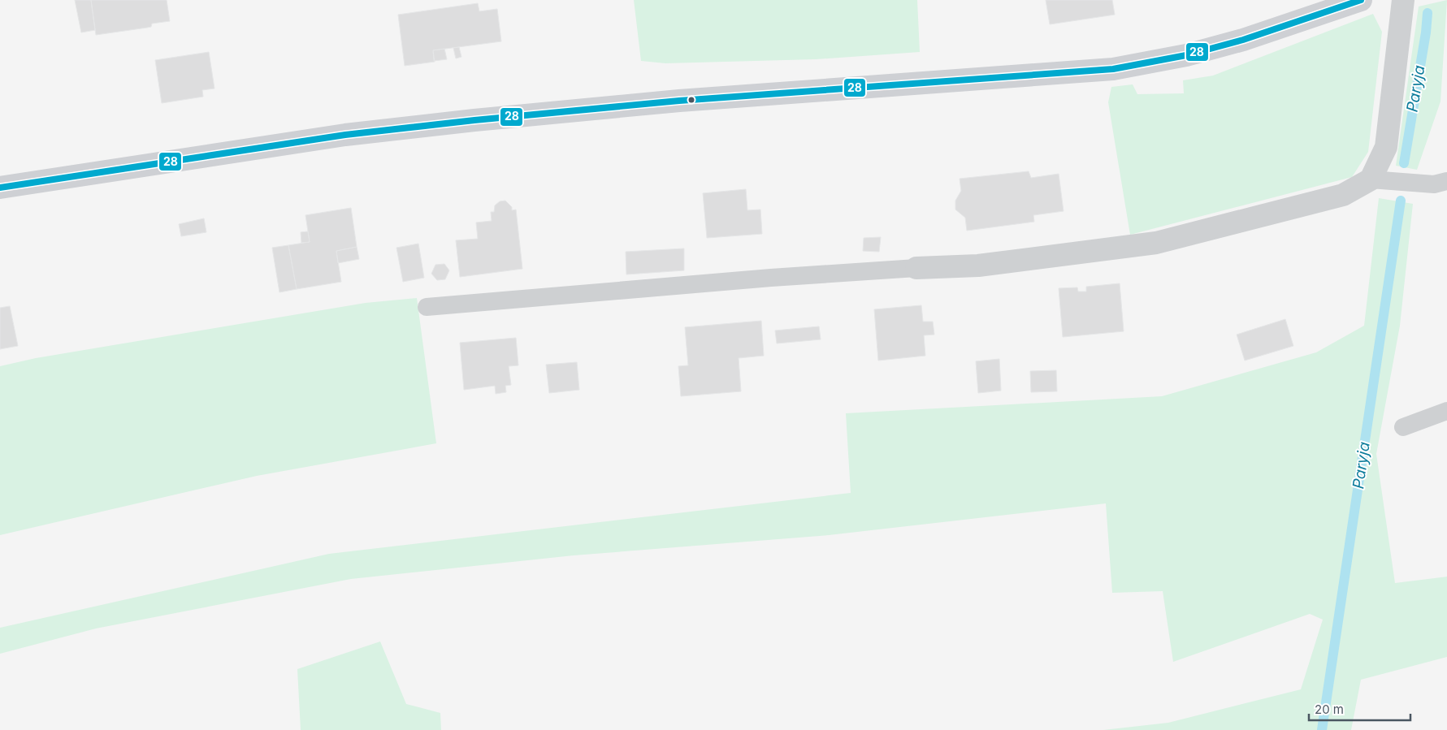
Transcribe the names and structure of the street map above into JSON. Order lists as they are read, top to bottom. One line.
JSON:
{"water":["Paryja"],"lines":["transit line 28"],"scale_bar":"20 m"}
